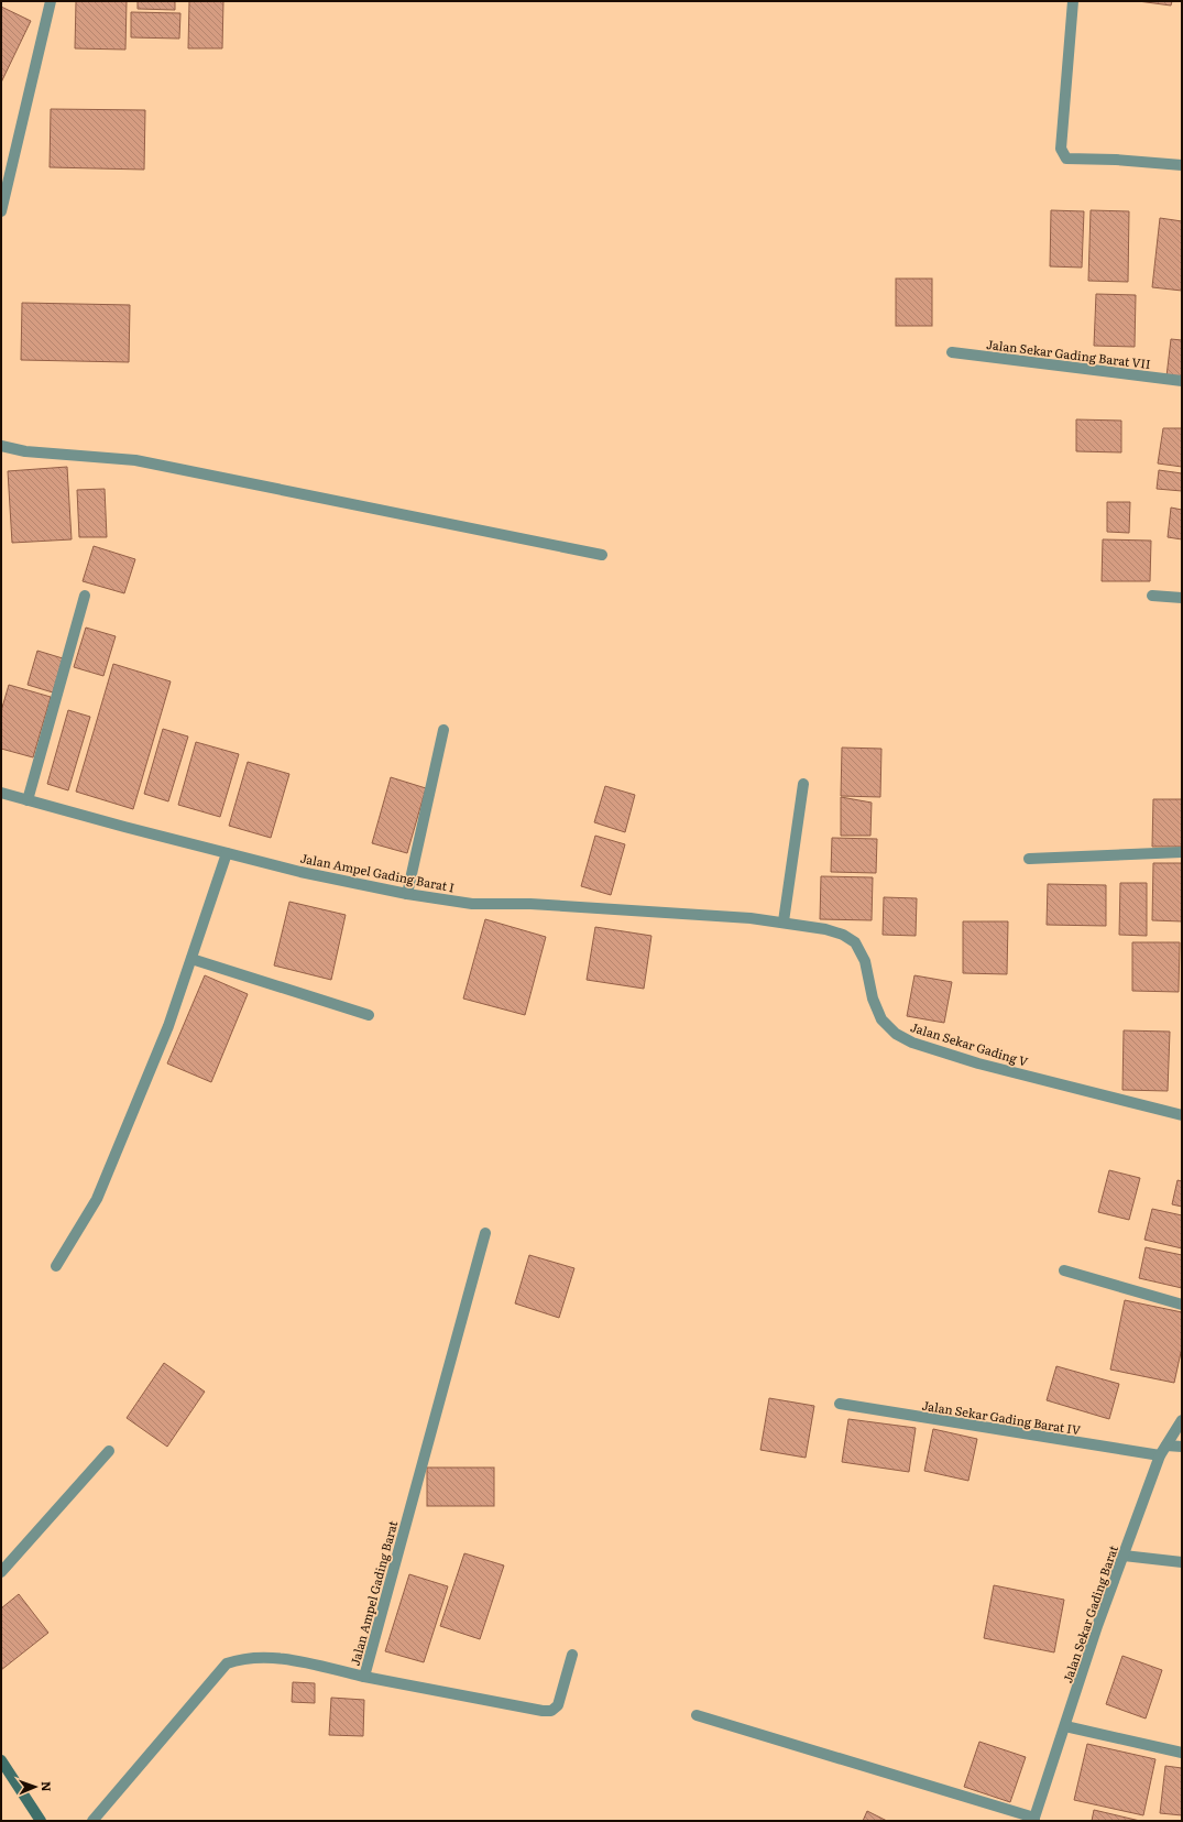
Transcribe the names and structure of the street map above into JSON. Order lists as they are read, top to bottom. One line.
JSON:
{"streets":{"street":["Jalan Sekar Gading Barat VII","Jalan Ampel Gading Barat I","Jalan Sekar Gading V","Jalan Sekar Gading Barat IV","Jalan Ampel Gading Barat","Jalan Sekar Gading Barat"]},"crossings":[["Jalan Ampel Gading Barat I","Jalan Sekar Gading V"],["Jalan Sekar Gading Barat IV","Jalan Sekar Gading Barat"]],"north":"right"}
